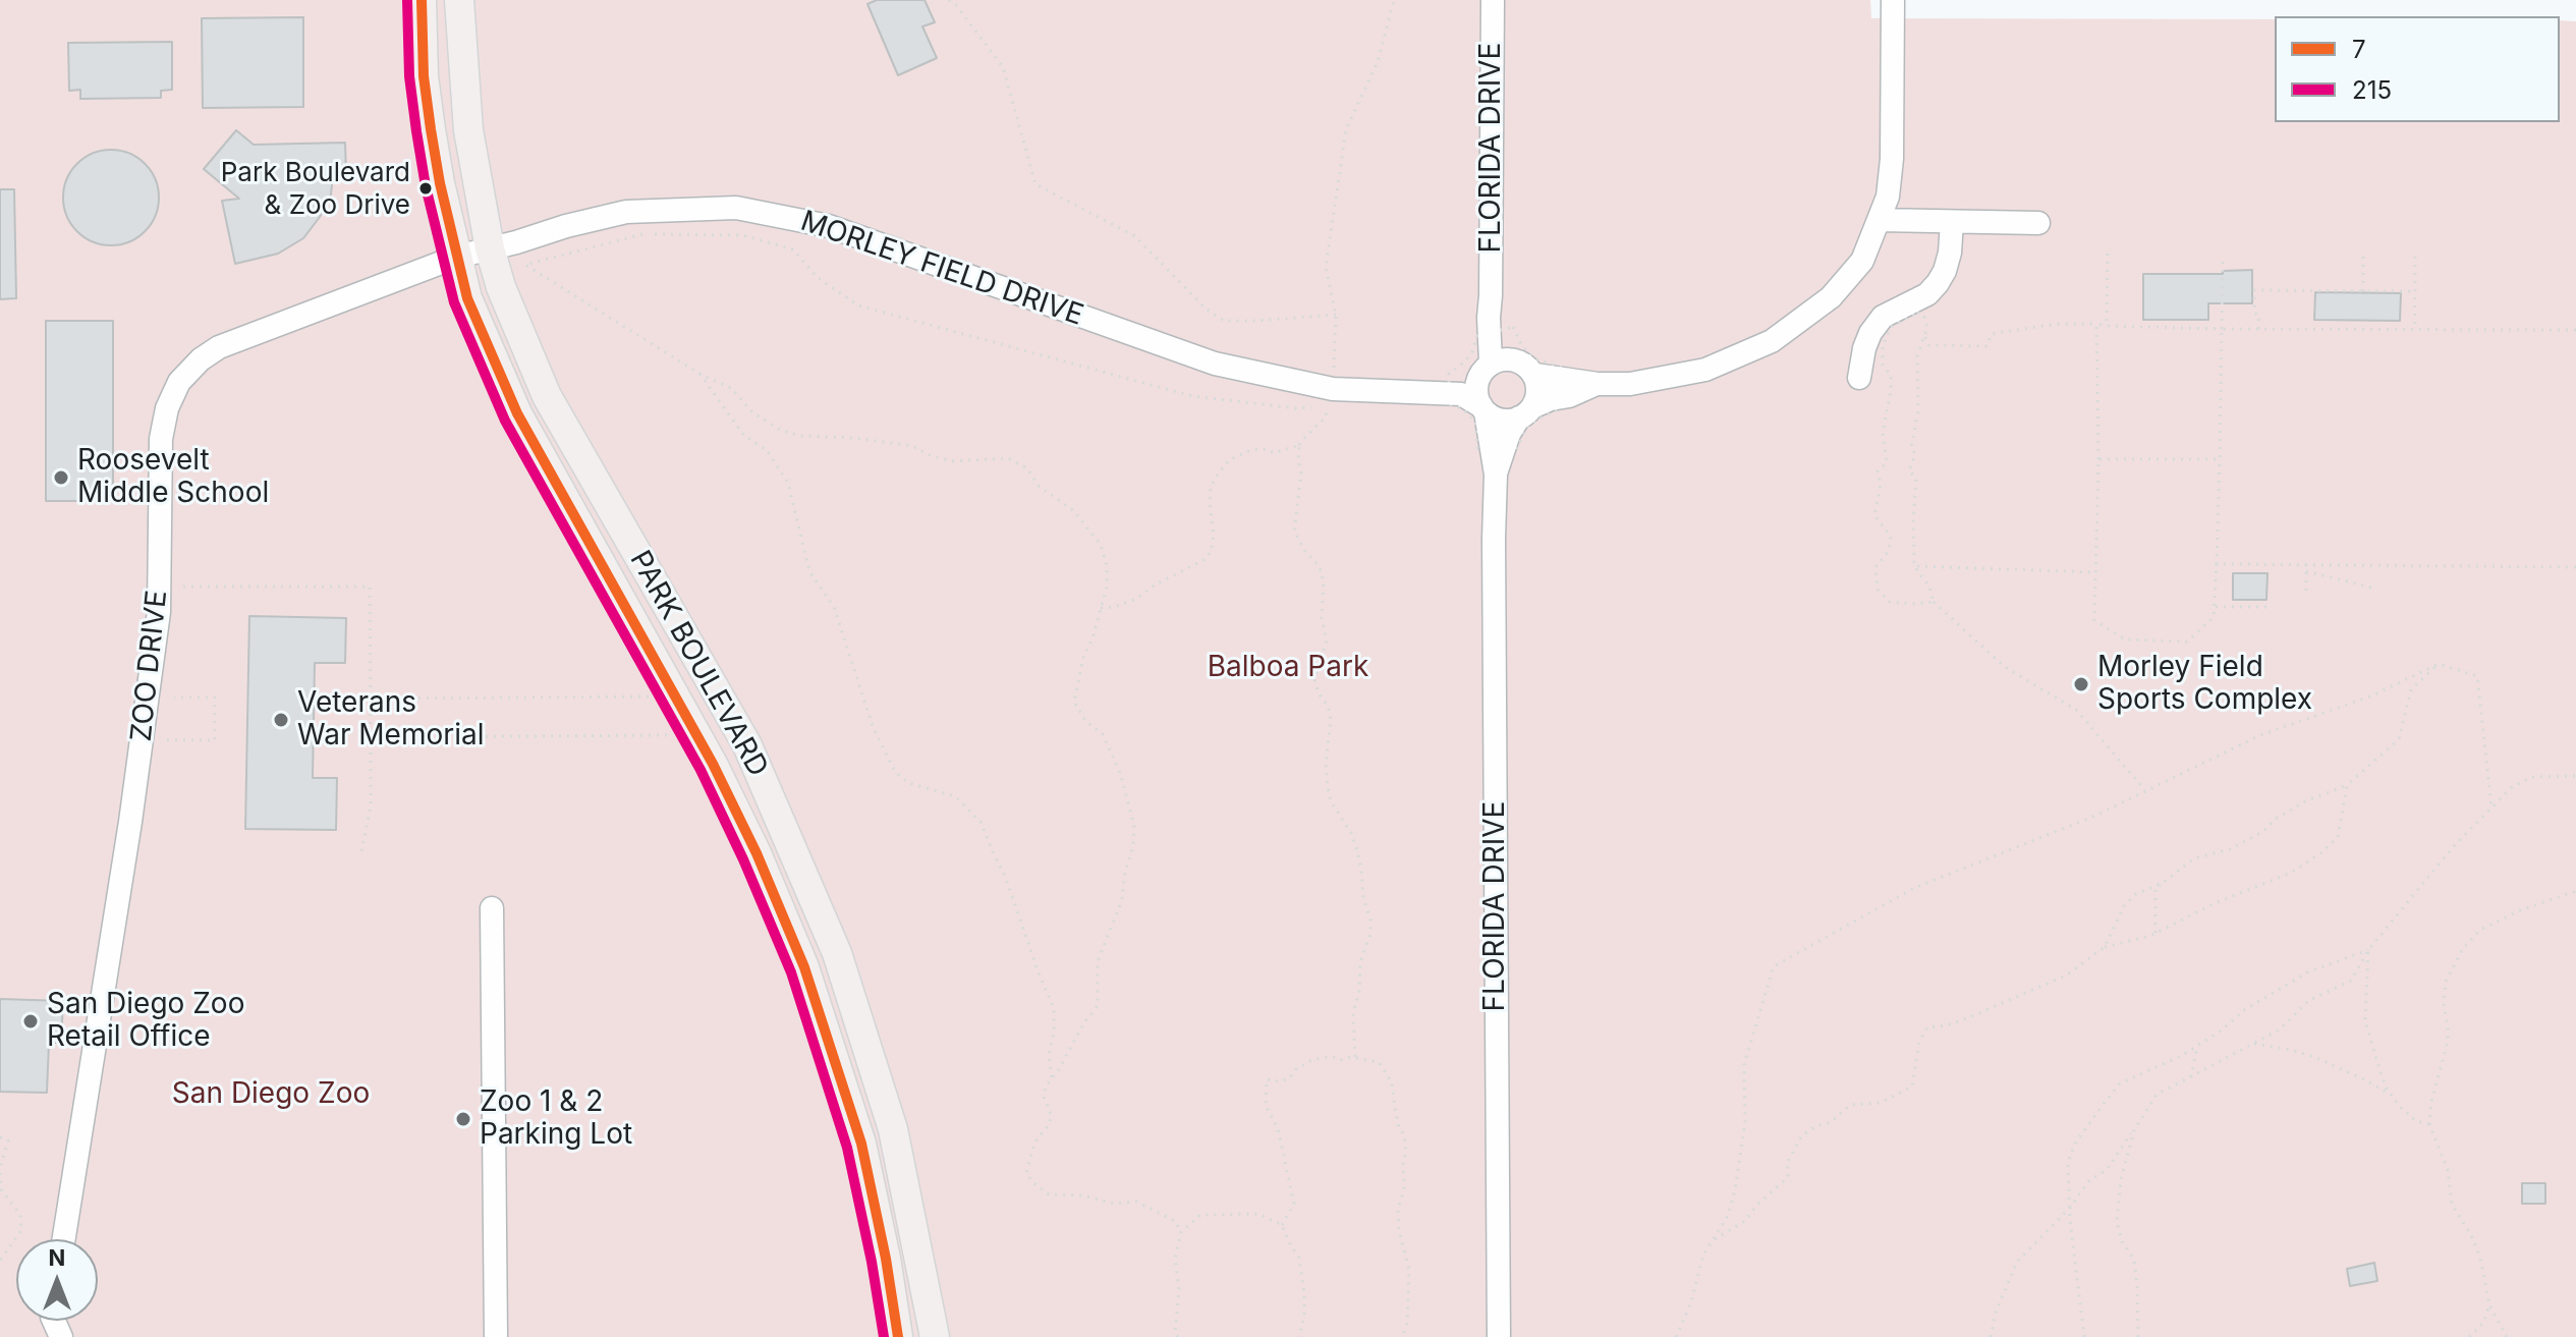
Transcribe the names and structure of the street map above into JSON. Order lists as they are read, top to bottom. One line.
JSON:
{"streets":{"main road":["PARK BOULEVARD"],"street":["FLORIDA DRIVE","MORLEY FIELD DRIVE","ZOO DRIVE"]},"crossings":[["FLORIDA DRIVE","MORLEY FIELD DRIVE"],["MORLEY FIELD DRIVE","PARK BOULEVARD"],["MORLEY FIELD DRIVE","ZOO DRIVE"],["PARK BOULEVARD","ZOO DRIVE"]],"parks":["Balboa Park","San Diego Zoo"],"places":["Park Boulevard & Zoo Drive","Roosevelt Middle School","Morley Field Sports Complex","Veterans War Memorial","San Diego Zoo Retail Office","Zoo 1 & 2 Parking Lot"],"lines":["transit line 7","transit line 215"],"legend":["7","215"],"north":"top"}
